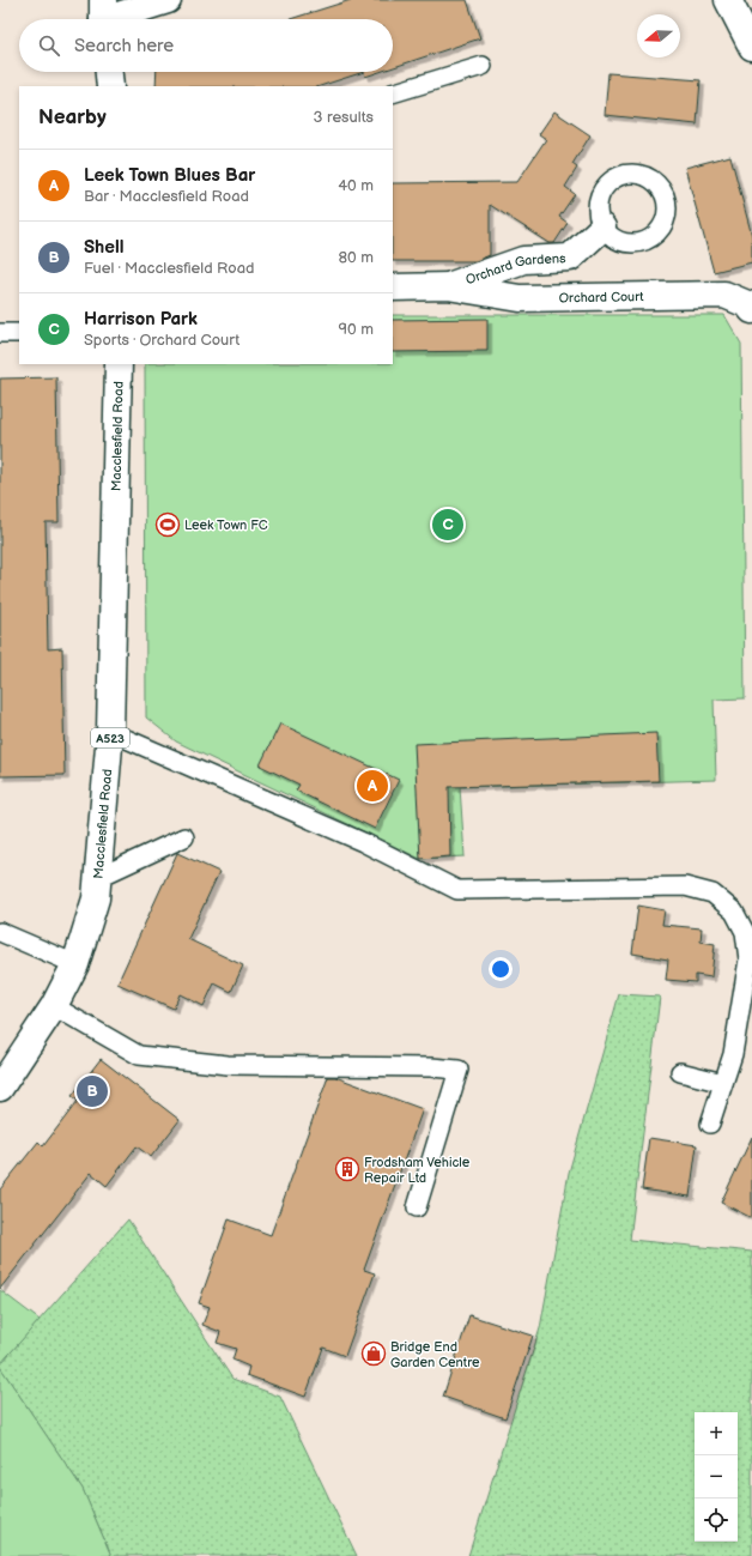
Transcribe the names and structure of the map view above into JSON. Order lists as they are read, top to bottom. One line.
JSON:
{"streets":{"main road":["Orchard Gardens","Orchard Court","Macclesfield Road","A523"]},"crossings":[["Orchard Gardens","Orchard Court"]],"places":{"sports":["Leek Town FC"],"building":["Frodsham Vehicle Repair Ltd"],"shop":["Bridge End Garden Centre"]},"north":"left","page":{"search":"Search here","heading":["Nearby","3 results"],"list":[{"mark":"A","name":"Leek Town Blues Bar","note":"Bar · Macclesfield Road","value":"40 m"},{"mark":"B","name":"Shell","note":"Fuel · Macclesfield Road","value":"80 m"},{"mark":"C","name":"Harrison Park","note":"Sports · Orchard Court","value":"90 m"}],"pins":["C","A","B"],"map_buttons":["+","−"]}}
